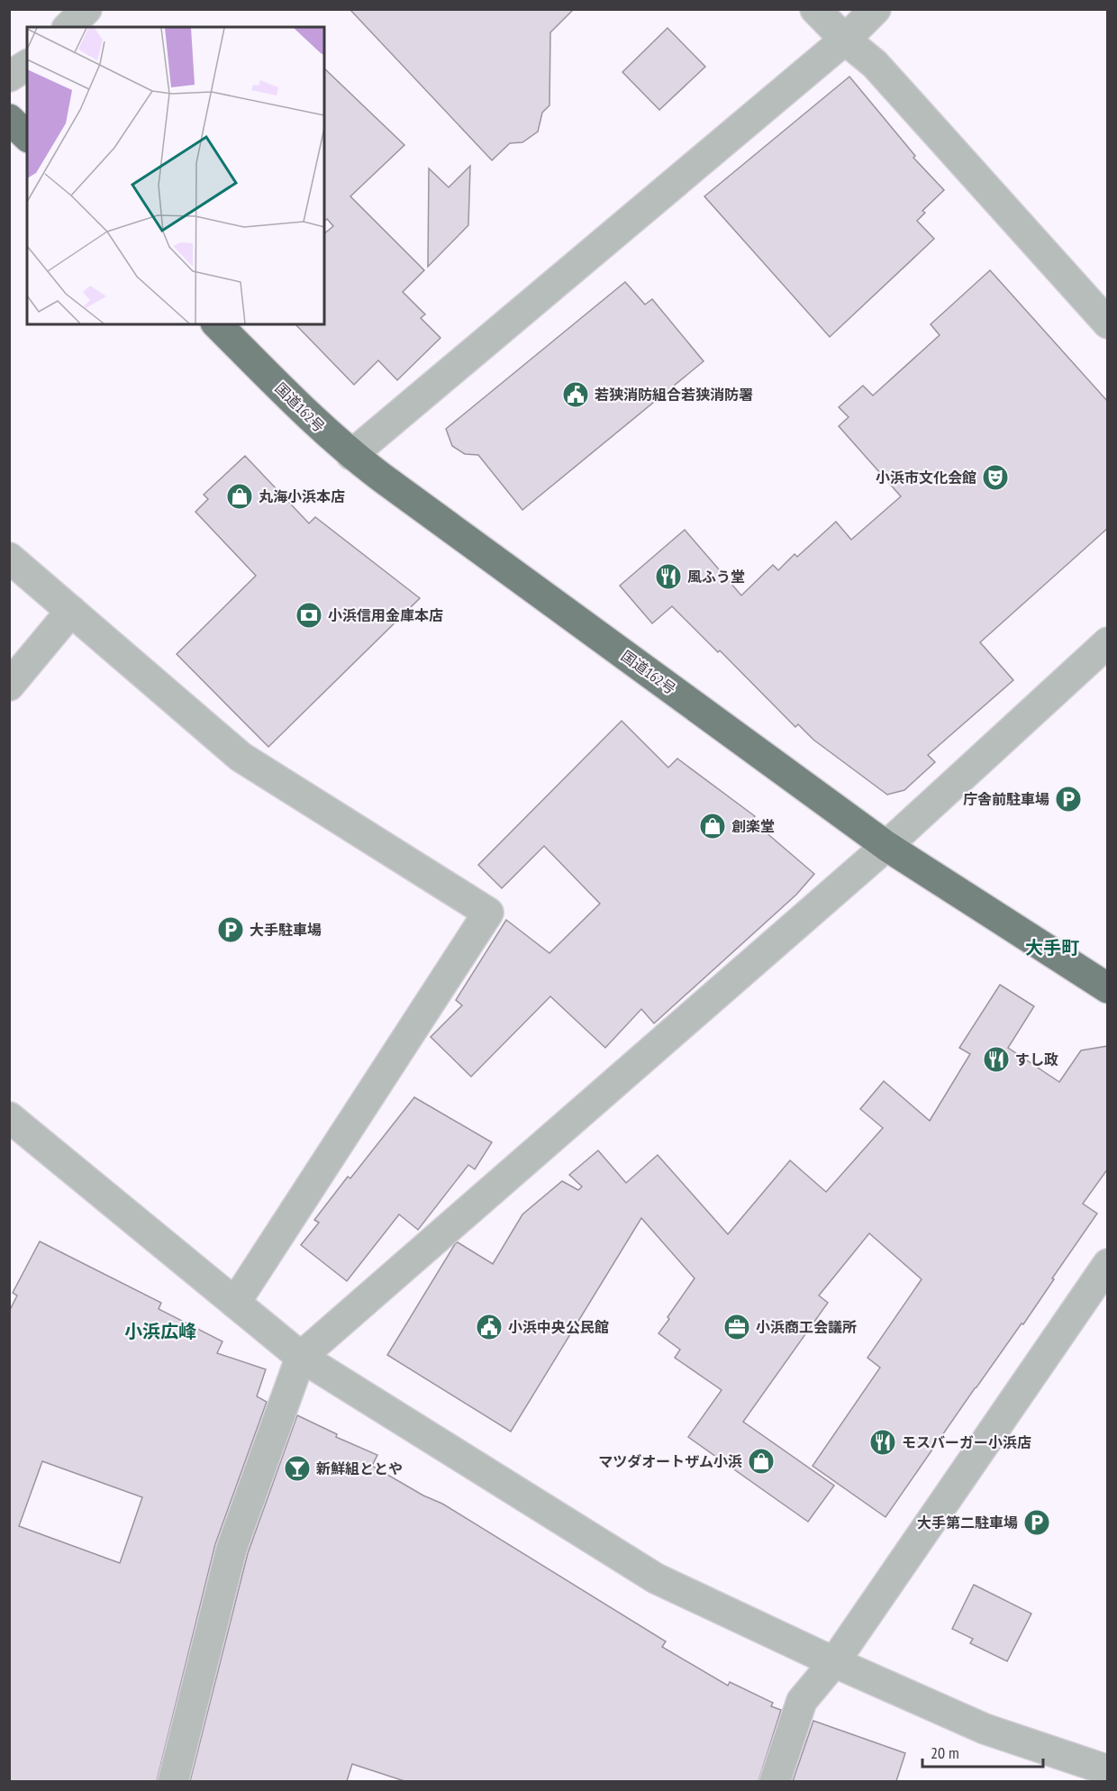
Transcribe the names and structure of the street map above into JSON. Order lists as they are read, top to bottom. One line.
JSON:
{"streets":{"highway":["国道162号"]},"districts":["大手町","小浜広峰"],"places":{"public building":["若狭消防組合若狭消防署","小浜中央公民館"],"theatre":["小浜市文化会館"],"shop":["丸海小浜本店","創楽堂","マツダオートザム小浜"],"restaurant":["風ふう堂","すし政","モスバーガー小浜店"],"bank":["小浜信用金庫本店"],"parking":["庁舎前駐車場","大手駐車場","大手第二駐車場"],"office":["小浜商工会議所"],"bar":["新鮮組ととや"]},"scale_bar":"20 m"}
